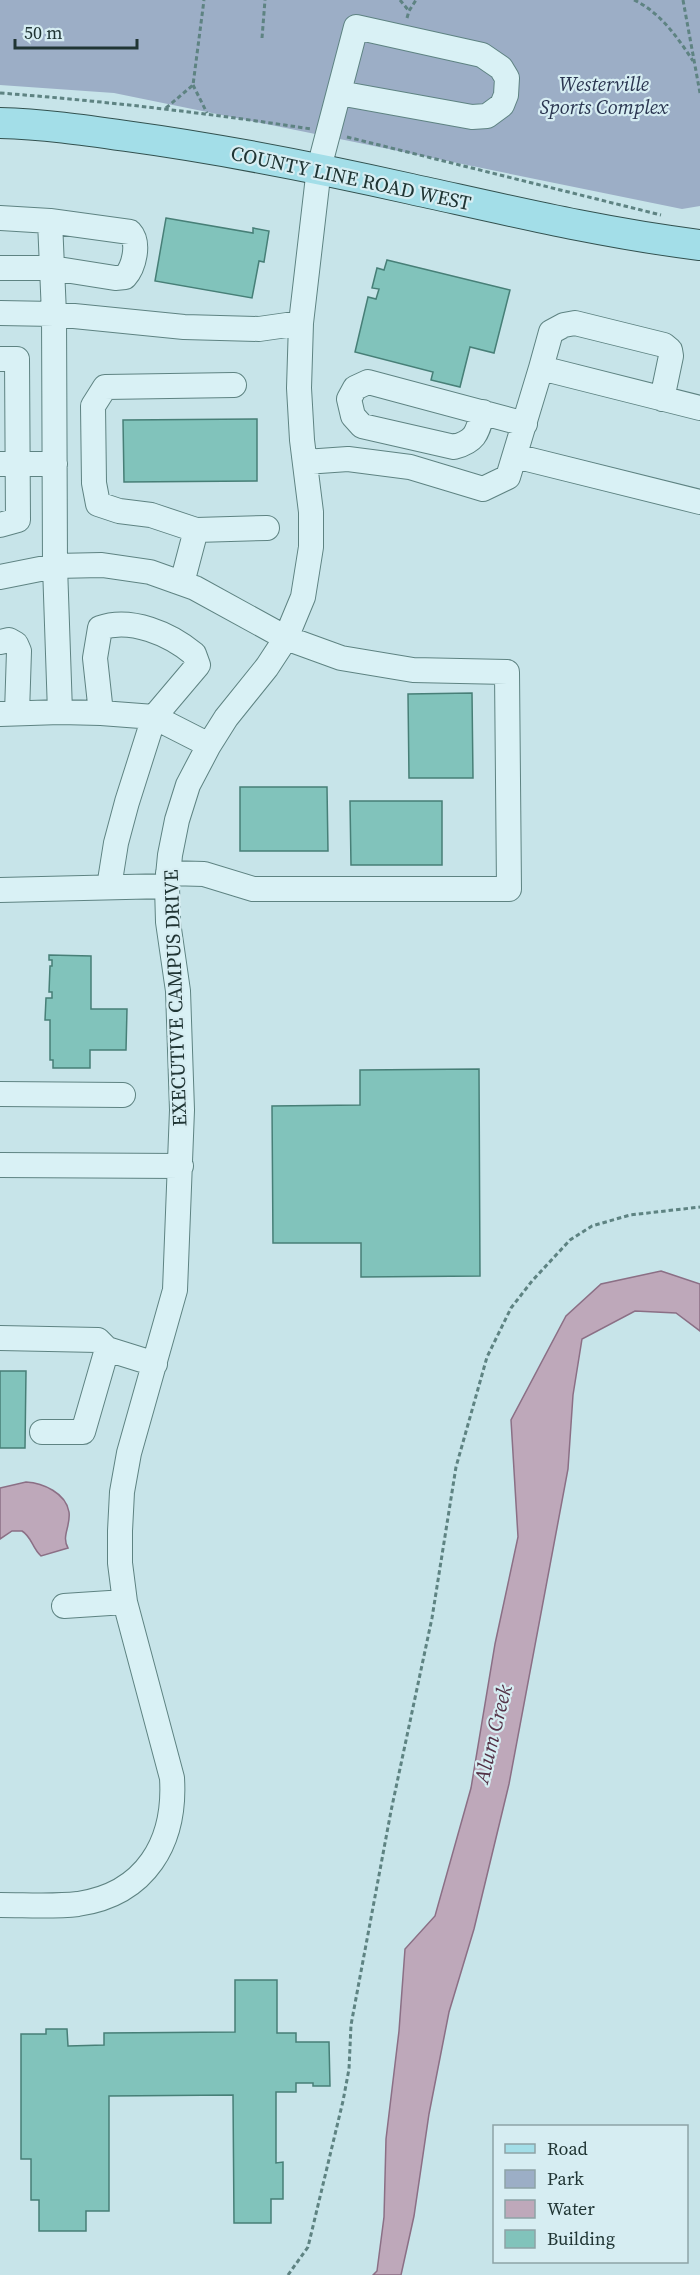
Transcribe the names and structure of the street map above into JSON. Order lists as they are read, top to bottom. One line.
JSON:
{"streets":{"main road":["COUNTY LINE ROAD WEST"],"street":["EXECUTIVE CAMPUS DRIVE"]},"crossings":[["COUNTY LINE ROAD WEST","EXECUTIVE CAMPUS DRIVE"]],"water":["Alum Creek"],"parks":["Westerville Sports Complex"],"legend":["Road","Park","Water","Building"],"scale_bar":"50 m"}
